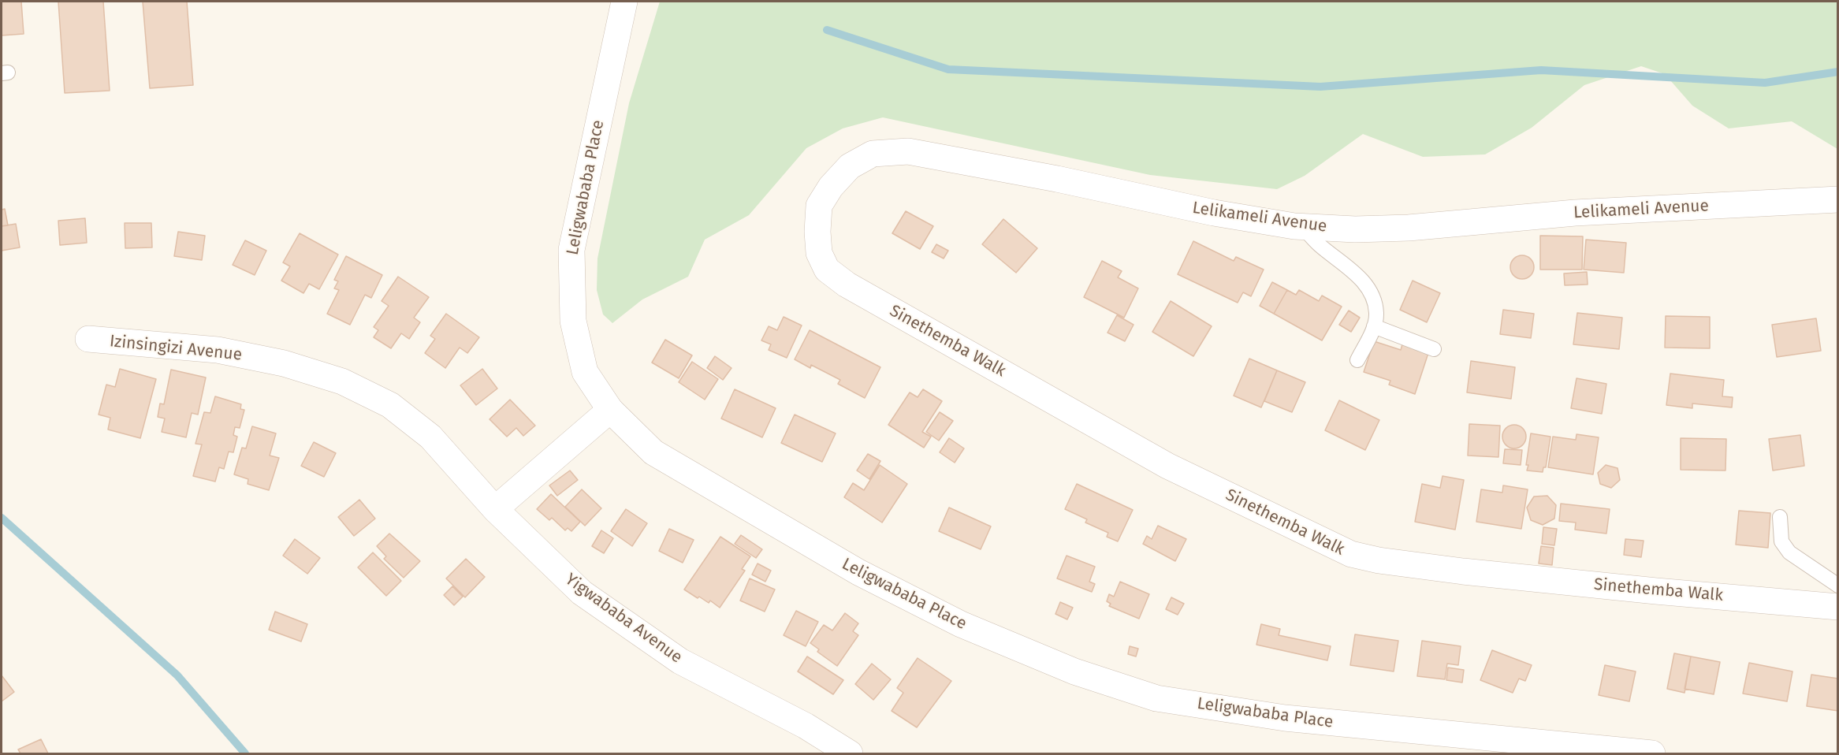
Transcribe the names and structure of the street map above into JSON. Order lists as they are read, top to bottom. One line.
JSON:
{"streets":{"street":["Leligwababa Place","Lelikameli Avenue","Sinethemba Walk","Izinsingizi Avenue","Yigwababa Avenue"]},"crossings":[["Lelikameli Avenue","Sinethemba Walk"],["Izinsingizi Avenue","Yigwababa Avenue"]]}
